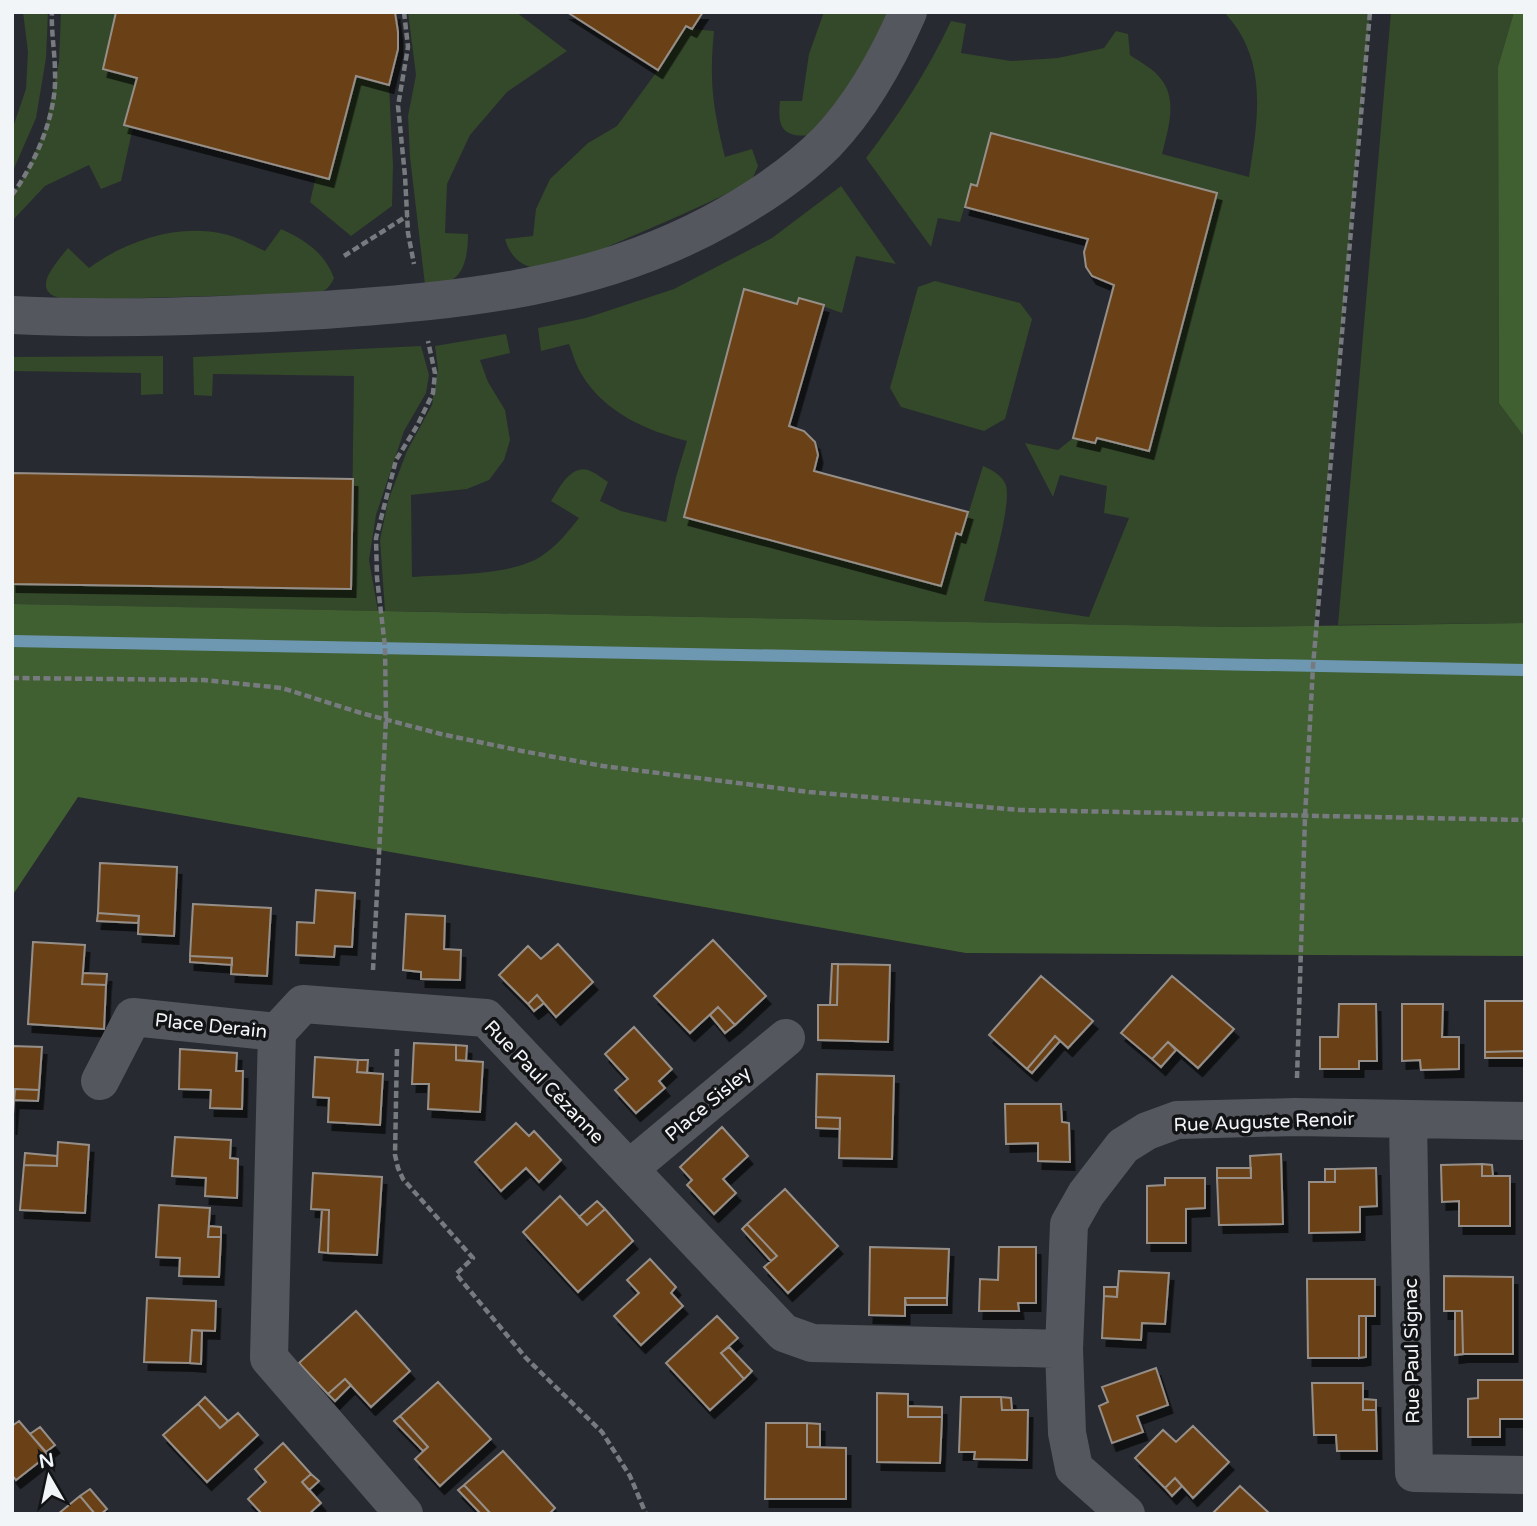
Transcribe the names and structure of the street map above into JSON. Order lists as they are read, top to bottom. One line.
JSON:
{"streets":{"street":["Place Derain","Rue Paul Cézanne","Place Sisley","Rue Auguste Renoir","Rue Paul Signac"]},"crossings":[["Place Derain","Rue Paul Cézanne"],["Rue Paul Cézanne","Place Sisley"],["Rue Paul Cézanne","Rue Auguste Renoir"],["Rue Auguste Renoir","Rue Paul Signac"]],"north":"top"}
